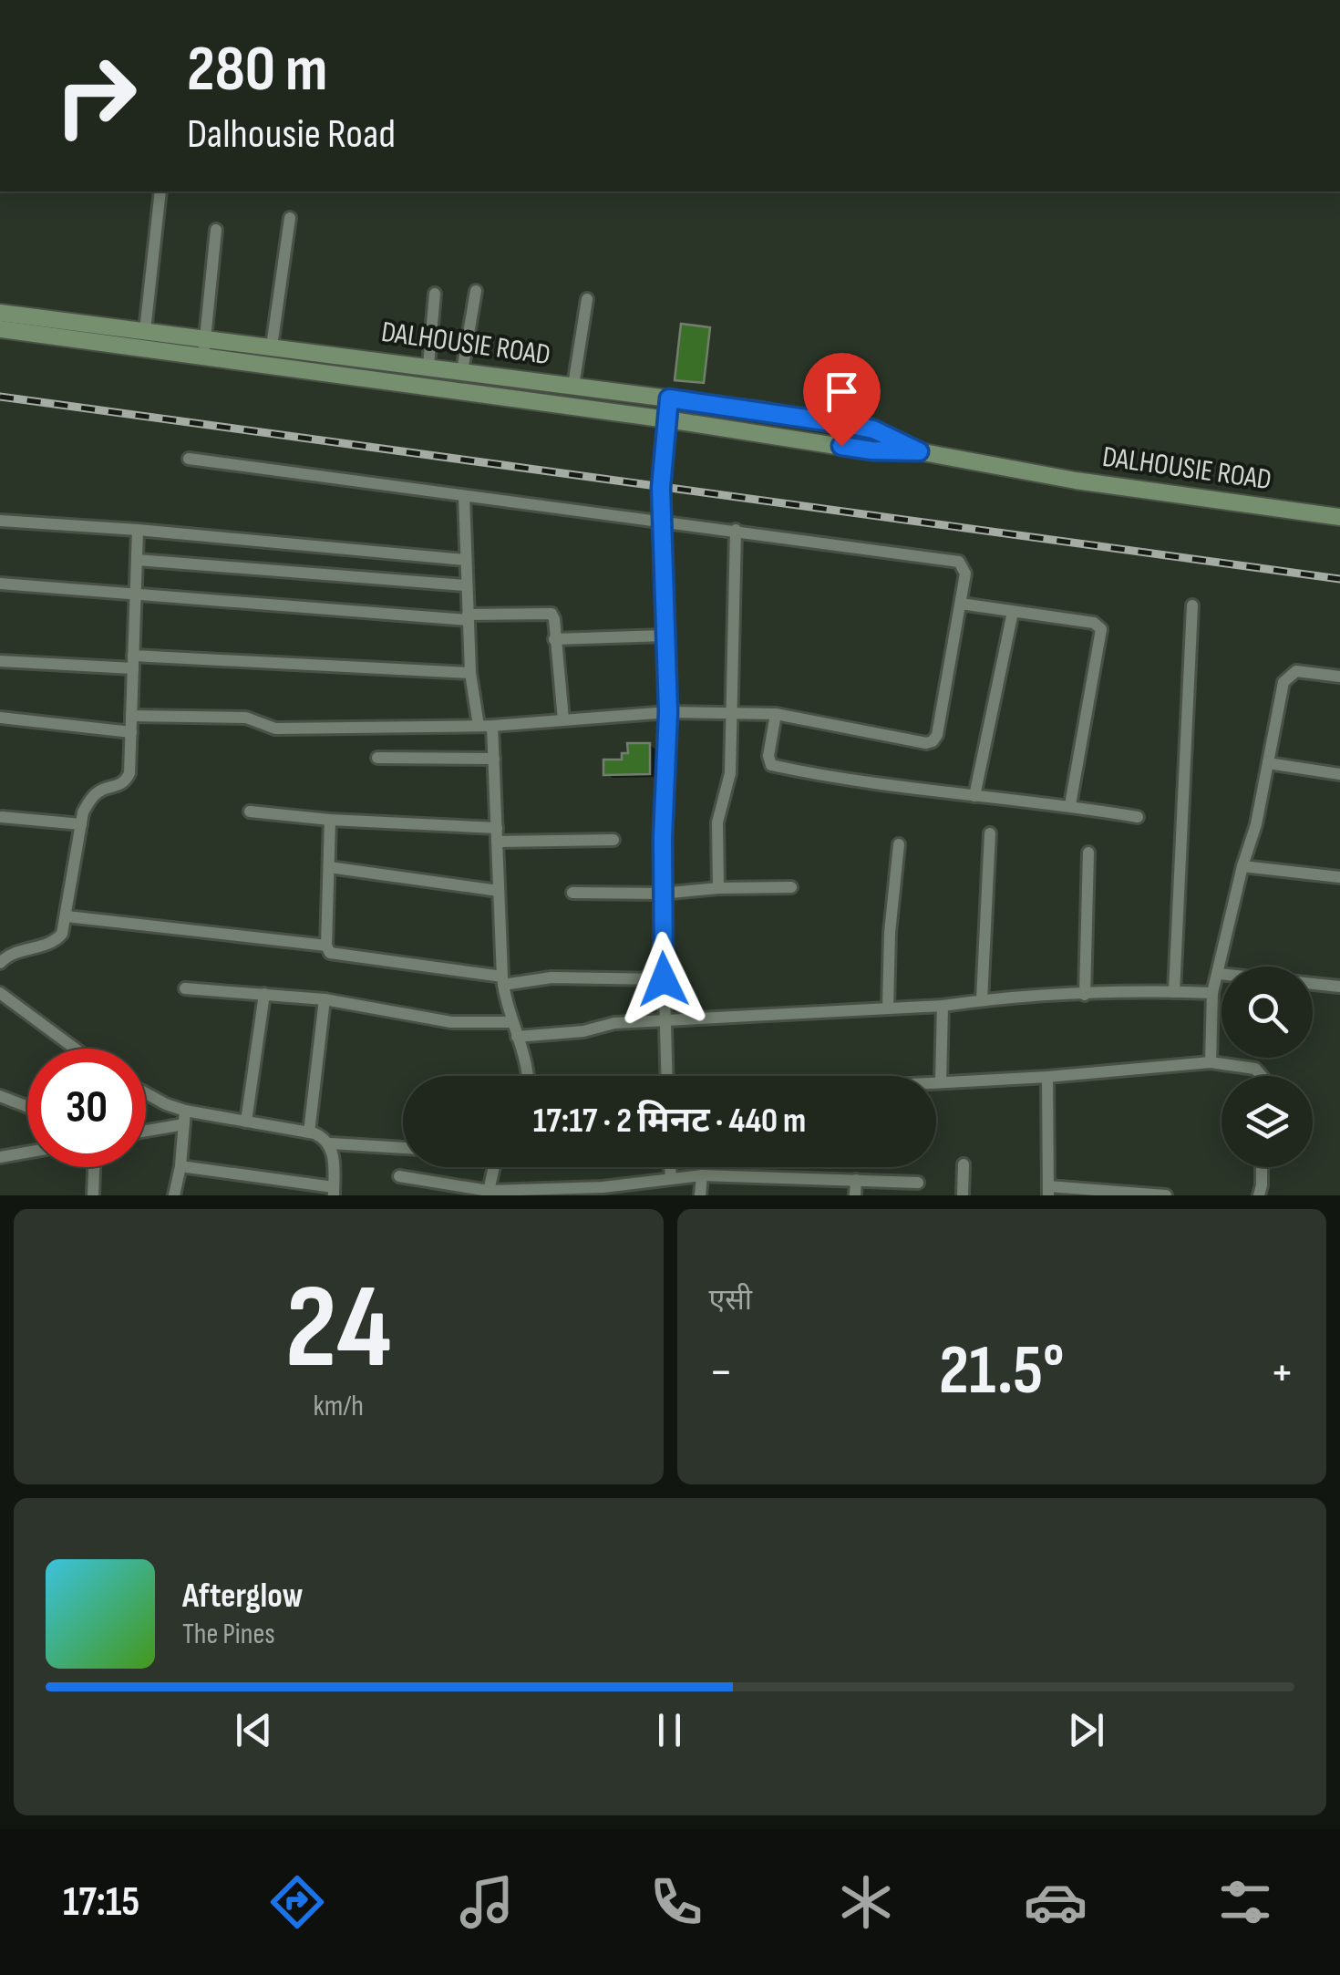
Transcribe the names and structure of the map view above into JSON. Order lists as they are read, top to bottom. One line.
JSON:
{"streets":{"street":["DALHOUSIE ROAD"]},"page":{"turn":["280 m","Dalhousie Road"],"limit":"30","trip":"17:17 · 2 मिनट · 440 m","tile":[["24","km/h"],"एसी"],"heat":["−","21.5°","+"],"song":["Afterglow","The Pines"],"tabs":"17:15"}}
